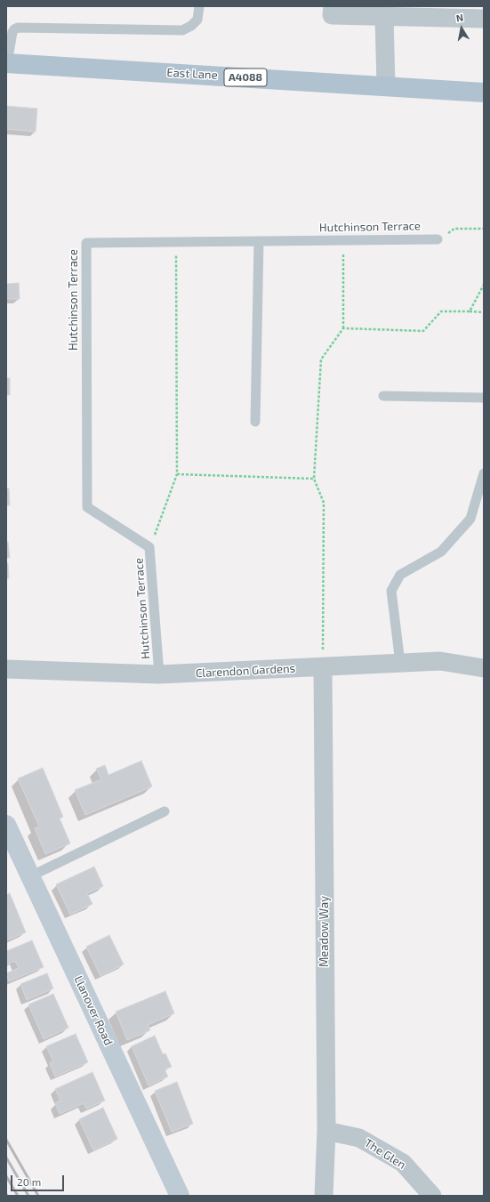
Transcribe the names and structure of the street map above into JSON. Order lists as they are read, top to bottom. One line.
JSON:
{"streets":{"main road":["East Lane","A4088"],"street":["Clarendon Gardens","Meadow Way","Llanover Road","The Glen"],"lane":["Hutchinson Terrace"]},"crossings":[["Hutchinson Terrace","Clarendon Gardens"],["Clarendon Gardens","Meadow Way"],["Meadow Way","The Glen"]],"scale_bar":"20 m","north":"top"}
